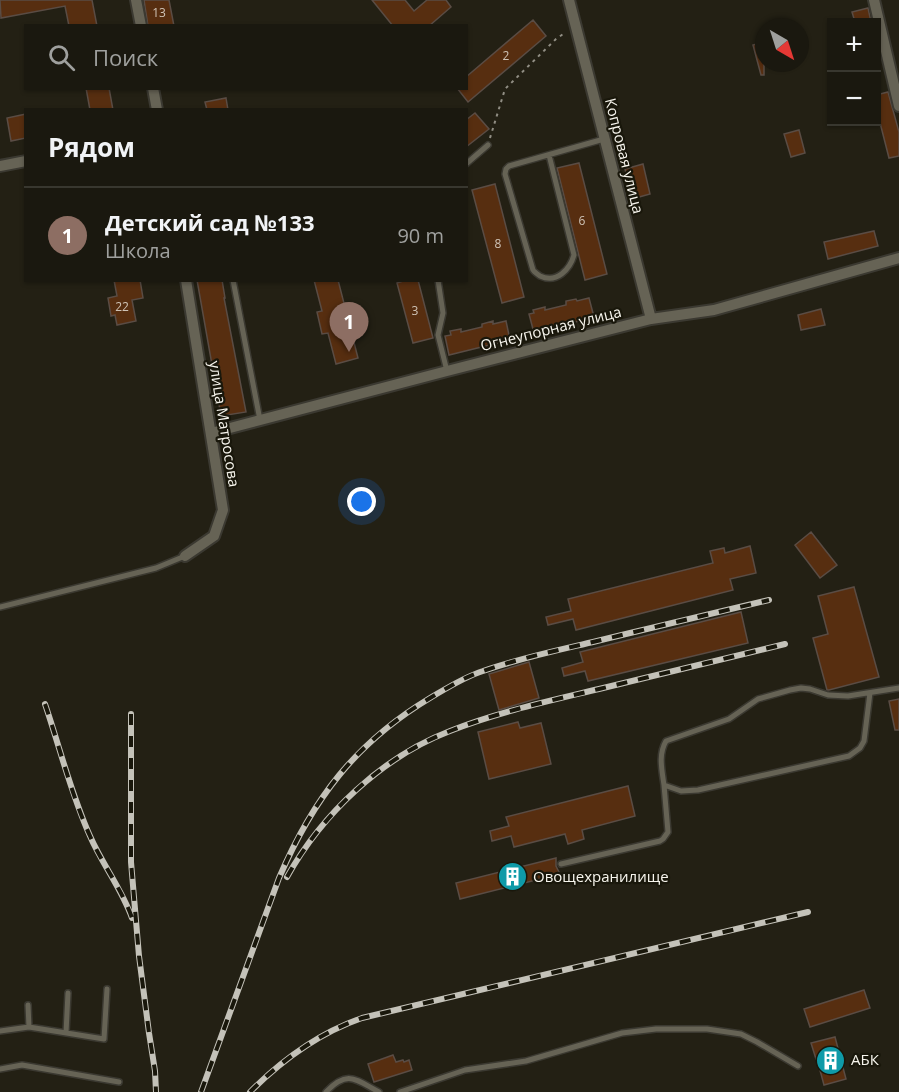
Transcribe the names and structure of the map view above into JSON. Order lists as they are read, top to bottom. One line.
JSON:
{"streets":{"street":["Копровая улица","Огнеупорная улица","улица Матросова"]},"crossings":[["Копровая улица","Огнеупорная улица"],["Огнеупорная улица","улица Матросова"]],"places":{"building":["Овощехранилище","АБК"]},"house_numbers":["13","2","6","8","22","3"],"north":"bottom right","page":{"map_buttons":["+","−"],"search":"Поиск","heading":"Рядом","list":[{"mark":"1","name":"Детский сад №133","note":"Школа","value":"90 m"}],"pins":"1"}}
